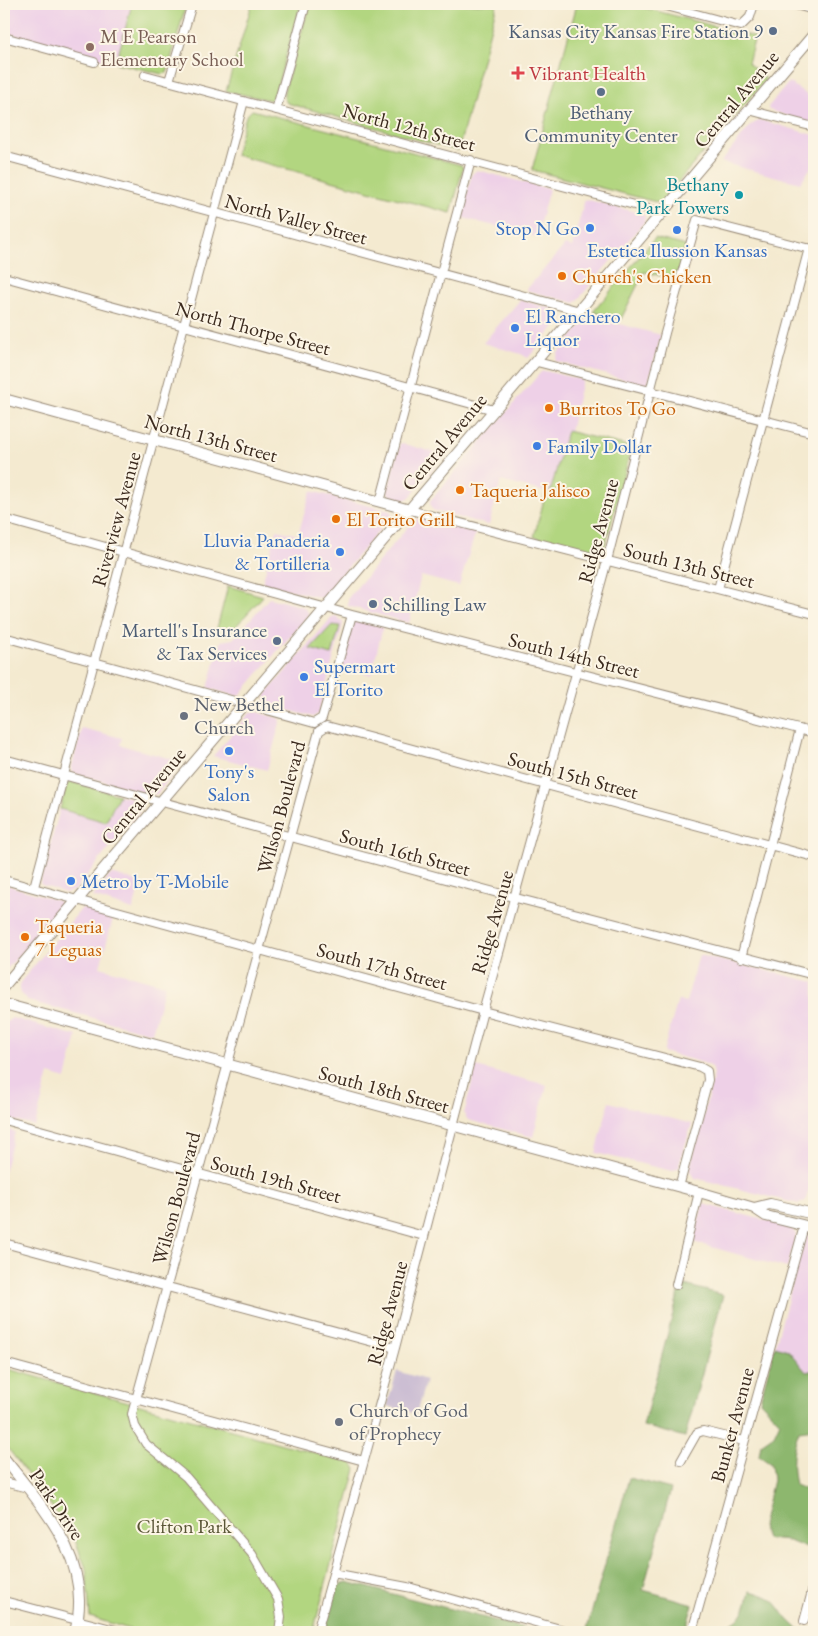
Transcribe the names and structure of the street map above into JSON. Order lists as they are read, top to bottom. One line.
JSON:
{"streets":{"main road":["Central Avenue","North 13th Street","South 18th Street","Park Drive"],"street":["North 12th Street","North Valley Street","North Thorpe Street","Riverview Avenue","Ridge Avenue","South 13th Street","South 14th Street","South 15th Street","Wilson Boulevard","South 16th Street","South 17th Street","South 19th Street","Bunker Avenue"]},"crossings":[["Central Avenue","North 12th Street"],["Central Avenue","North Valley Street"],["Central Avenue","North Thorpe Street"],["Central Avenue","North 13th Street"],["Central Avenue","South 13th Street"],["Central Avenue","South 14th Street"],["Central Avenue","Wilson Boulevard"],["Central Avenue","South 16th Street"],["Central Avenue","South 17th Street"],["North 12th Street","Riverview Avenue"],["North Valley Street","Riverview Avenue"],["North Thorpe Street","Riverview Avenue"],["North 13th Street","Riverview Avenue"],["North 13th Street","South 13th Street"],["Riverview Avenue","South 14th Street"],["Riverview Avenue","South 16th Street"],["Riverview Avenue","South 17th Street"],["Ridge Avenue","South 13th Street"],["Ridge Avenue","South 14th Street"],["Ridge Avenue","South 15th Street"],["Ridge Avenue","South 16th Street"],["Ridge Avenue","South 17th Street"],["Ridge Avenue","South 18th Street"],["Ridge Avenue","South 19th Street"],["South 14th Street","Wilson Boulevard"],["South 15th Street","Wilson Boulevard"],["Wilson Boulevard","South 16th Street"],["Wilson Boulevard","South 17th Street"],["Wilson Boulevard","South 18th Street"],["Wilson Boulevard","South 19th Street"],["South 17th Street","South 18th Street"],["South 18th Street","Bunker Avenue"]],"parks":["Clifton Park"],"places":{"other":["Kansas City Kansas Fire Station 9","M E Pearson Elementary School","Bethany Community Center","Bethany Park Towers","Stop N Go","Estetica Ilussion Kansas","Church's Chicken","El Ranchero Liquor","Burritos To Go","Family Dollar","Taqueria Jalisco","El Torito Grill","Lluvia Panaderia & Tortilleria","Schilling Law","Martell's Insurance & Tax Services","Supermart El Torito","New Bethel Church","Tony's Salon","Metro by T-Mobile","Taqueria 7 Leguas","Church of God of Prophecy"],"health":["Vibrant Health"]}}
